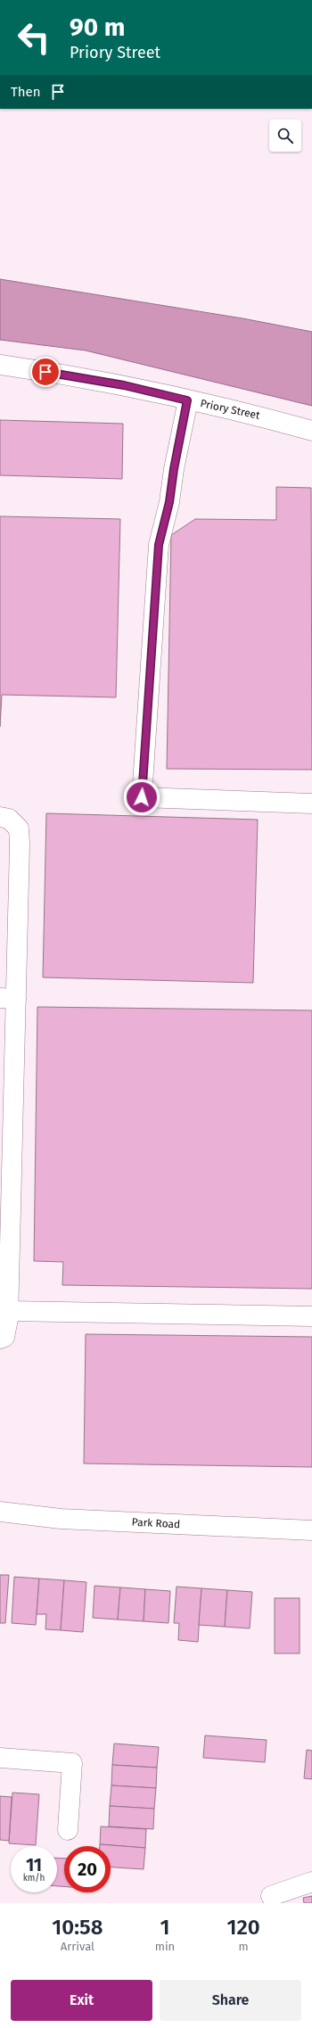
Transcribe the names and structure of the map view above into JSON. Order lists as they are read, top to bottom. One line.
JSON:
{"streets":{"street":["Priory Street","Park Road"]},"page":{"turn":["90 m","Priory Street"],"then":"Then","speed":"11 km/h","limit":"20","eta":["10:58","Arrival","1","min","120","m"],"buttons":["Exit","Share"]}}
